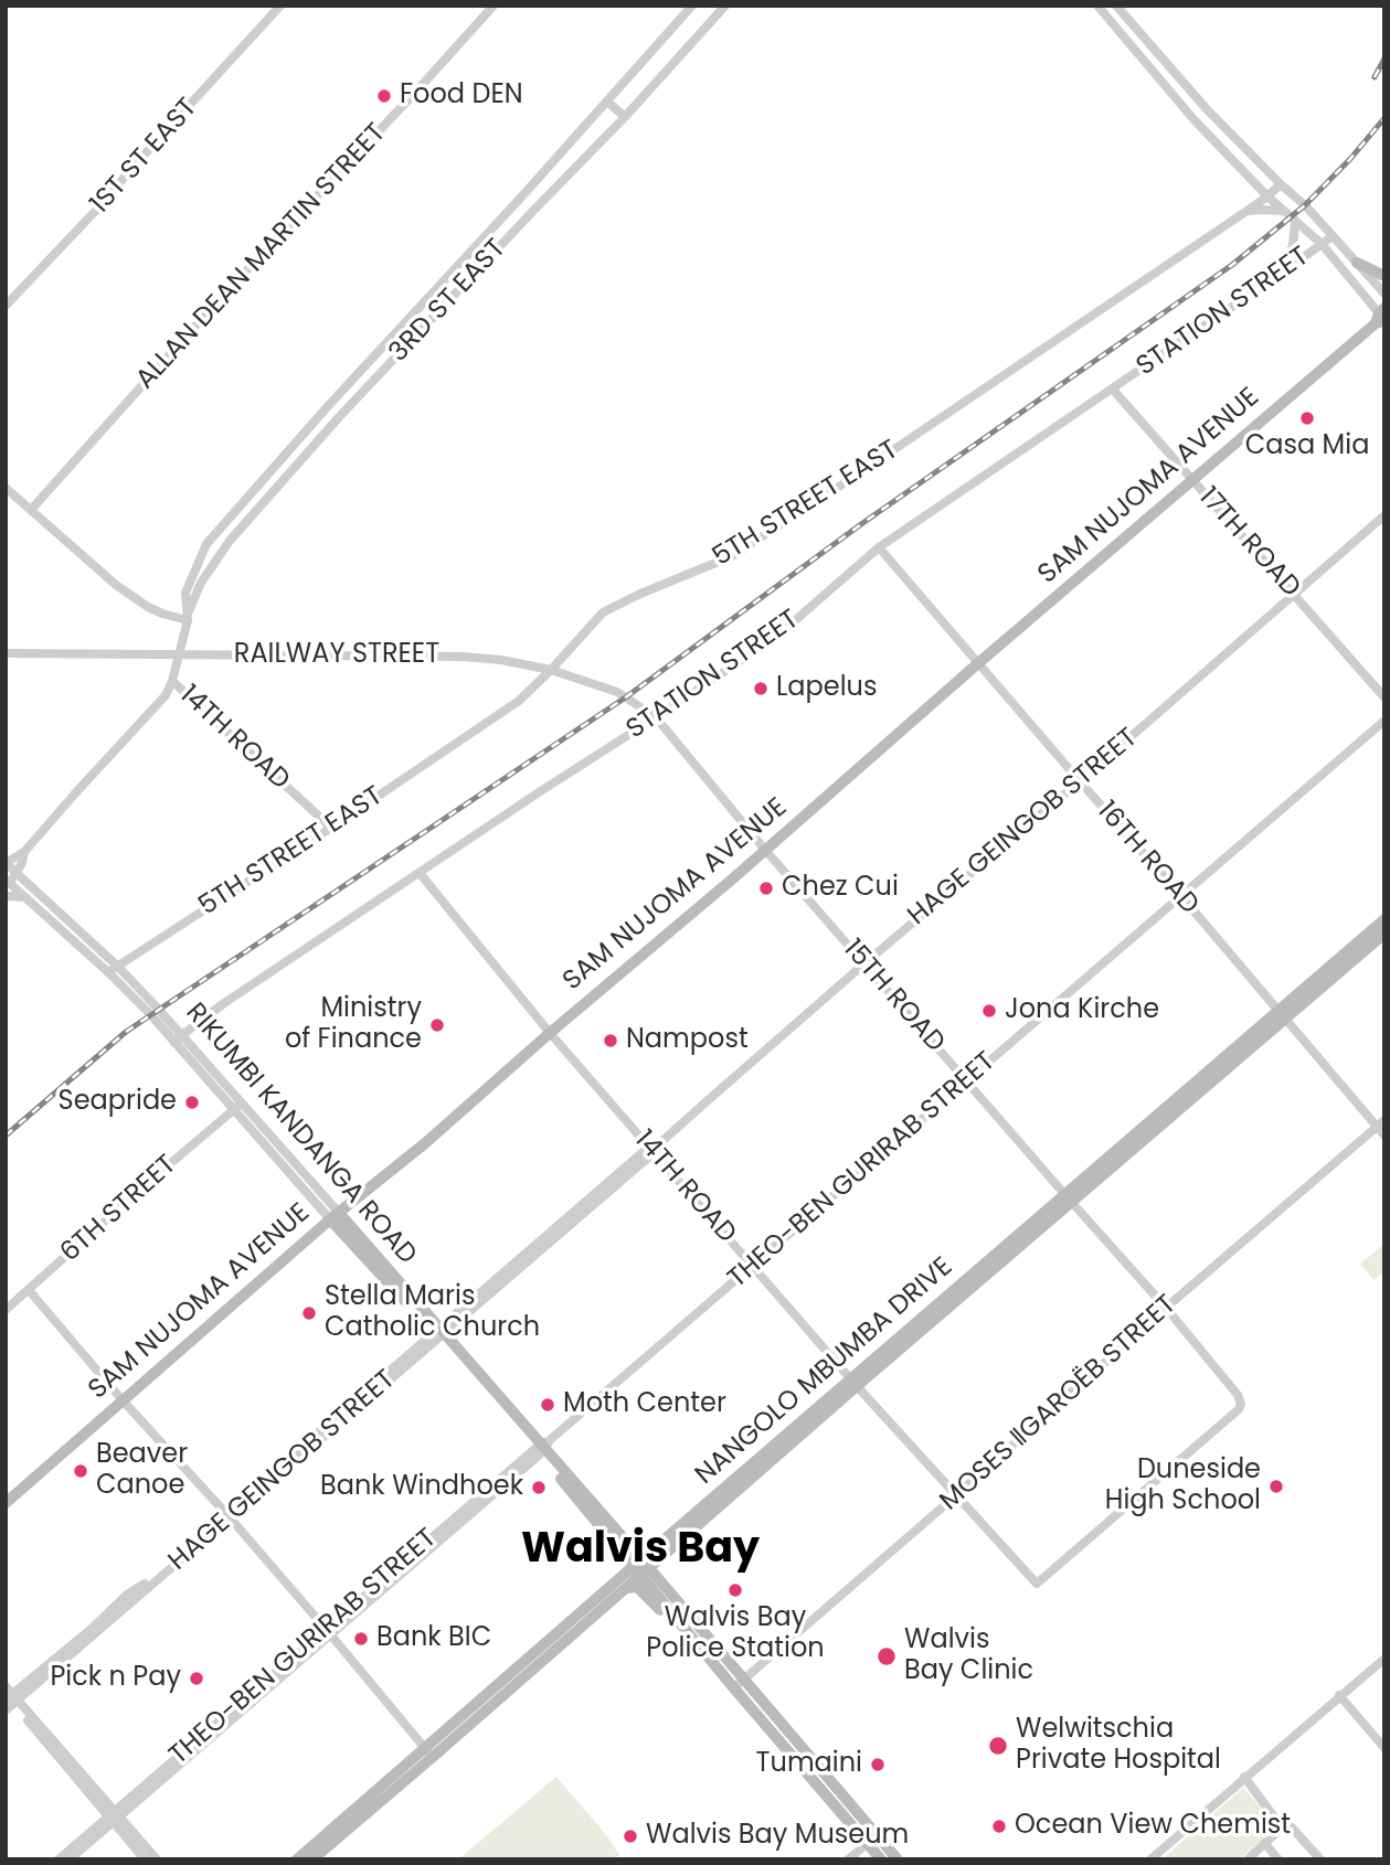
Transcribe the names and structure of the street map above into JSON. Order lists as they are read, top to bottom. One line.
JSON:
{"streets":{"main road":["SAM NUJOMA AVENUE","RIKUMBI KANDANGA ROAD","NANGOLO MBUMBA DRIVE"],"street":["1ST ST EAST","ALLAN DEAN MARTIN STREET","3RD ST EAST","STATION STREET","5TH STREET EAST","17TH ROAD","RAILWAY STREET","14TH ROAD","HAGE GEINGOB STREET","16TH ROAD","15TH ROAD","THEO-BEN GURIRAB STREET","6TH STREET","MOSES ǁGAROËB STREET"]},"crossings":[["3RD ST EAST","RAILWAY STREET"],["3RD ST EAST","14TH ROAD"],["3RD ST EAST","RIKUMBI KANDANGA ROAD"],["STATION STREET","17TH ROAD"],["STATION STREET","RAILWAY STREET"],["STATION STREET","14TH ROAD"],["STATION STREET","16TH ROAD"],["STATION STREET","15TH ROAD"],["STATION STREET","RIKUMBI KANDANGA ROAD"],["SAM NUJOMA AVENUE","17TH ROAD"],["SAM NUJOMA AVENUE","14TH ROAD"],["SAM NUJOMA AVENUE","16TH ROAD"],["SAM NUJOMA AVENUE","15TH ROAD"],["SAM NUJOMA AVENUE","RIKUMBI KANDANGA ROAD"],["5TH STREET EAST","RAILWAY STREET"],["5TH STREET EAST","14TH ROAD"],["5TH STREET EAST","RIKUMBI KANDANGA ROAD"],["17TH ROAD","HAGE GEINGOB STREET"],["RAILWAY STREET","15TH ROAD"],["14TH ROAD","HAGE GEINGOB STREET"],["14TH ROAD","15TH ROAD"],["14TH ROAD","THEO-BEN GURIRAB STREET"],["14TH ROAD","NANGOLO MBUMBA DRIVE"],["14TH ROAD","MOSES ǁGAROËB STREET"],["HAGE GEINGOB STREET","16TH ROAD"],["HAGE GEINGOB STREET","15TH ROAD"],["HAGE GEINGOB STREET","RIKUMBI KANDANGA ROAD"],["16TH ROAD","THEO-BEN GURIRAB STREET"],["16TH ROAD","NANGOLO MBUMBA DRIVE"],["16TH ROAD","MOSES ǁGAROËB STREET"],["15TH ROAD","THEO-BEN GURIRAB STREET"],["15TH ROAD","NANGOLO MBUMBA DRIVE"],["15TH ROAD","MOSES ǁGAROËB STREET"],["RIKUMBI KANDANGA ROAD","THEO-BEN GURIRAB STREET"],["RIKUMBI KANDANGA ROAD","6TH STREET"],["RIKUMBI KANDANGA ROAD","NANGOLO MBUMBA DRIVE"],["RIKUMBI KANDANGA ROAD","MOSES ǁGAROËB STREET"]],"districts":["Walvis Bay"],"places":["Food DEN","Casa Mia","Lapelus","Chez Cui","Jona Kirche","Ministry of Finance","Nampost","Seapride","Stella Maris Catholic Church","Moth Center","Beaver Canoe","Duneside High School","Bank Windhoek","Walvis Bay Police Station","Bank BIC","Walvis Bay Clinic","Pick n Pay","Welwitschia Private Hospital","Tumaini","Ocean View Chemist","Walvis Bay Museum"]}
